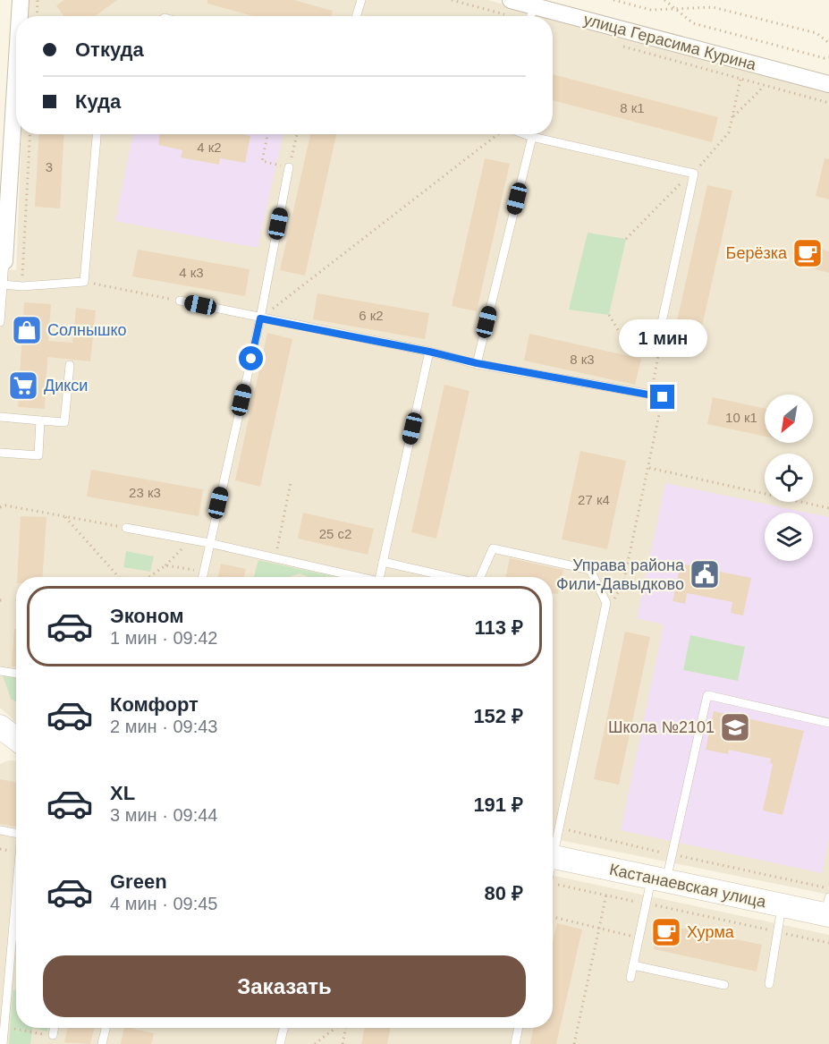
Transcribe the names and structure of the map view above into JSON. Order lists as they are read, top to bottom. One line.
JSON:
{"streets":{"street":["улица Герасима Курина","Кастанаевская улица"]},"places":{"cafe":["Берёзка","Хурма"],"shop":["Солнышко"],"supermarket":["Дикси"],"public building":["Управа района Фили-Давыдково"],"school or university":["Школа №2101"]},"house_numbers":["8 к1","4 к2","3","4 к3","6 к2","8 к3","10 к1","23 к3","27 к4","25 с2"],"north":"bottom left","page":{"banner":["Откуда","Куда"],"bubble":"1 мин","list":[{"name":"Эконом","note":"1 мин · 09:42","value":"113 ₽"},{"name":"Комфорт","note":"2 мин · 09:43","value":"152 ₽"},{"name":"XL","note":"3 мин · 09:44","value":"191 ₽"},{"name":"Green","note":"4 мин · 09:45","value":"80 ₽"}],"buttons":"Заказать"}}
